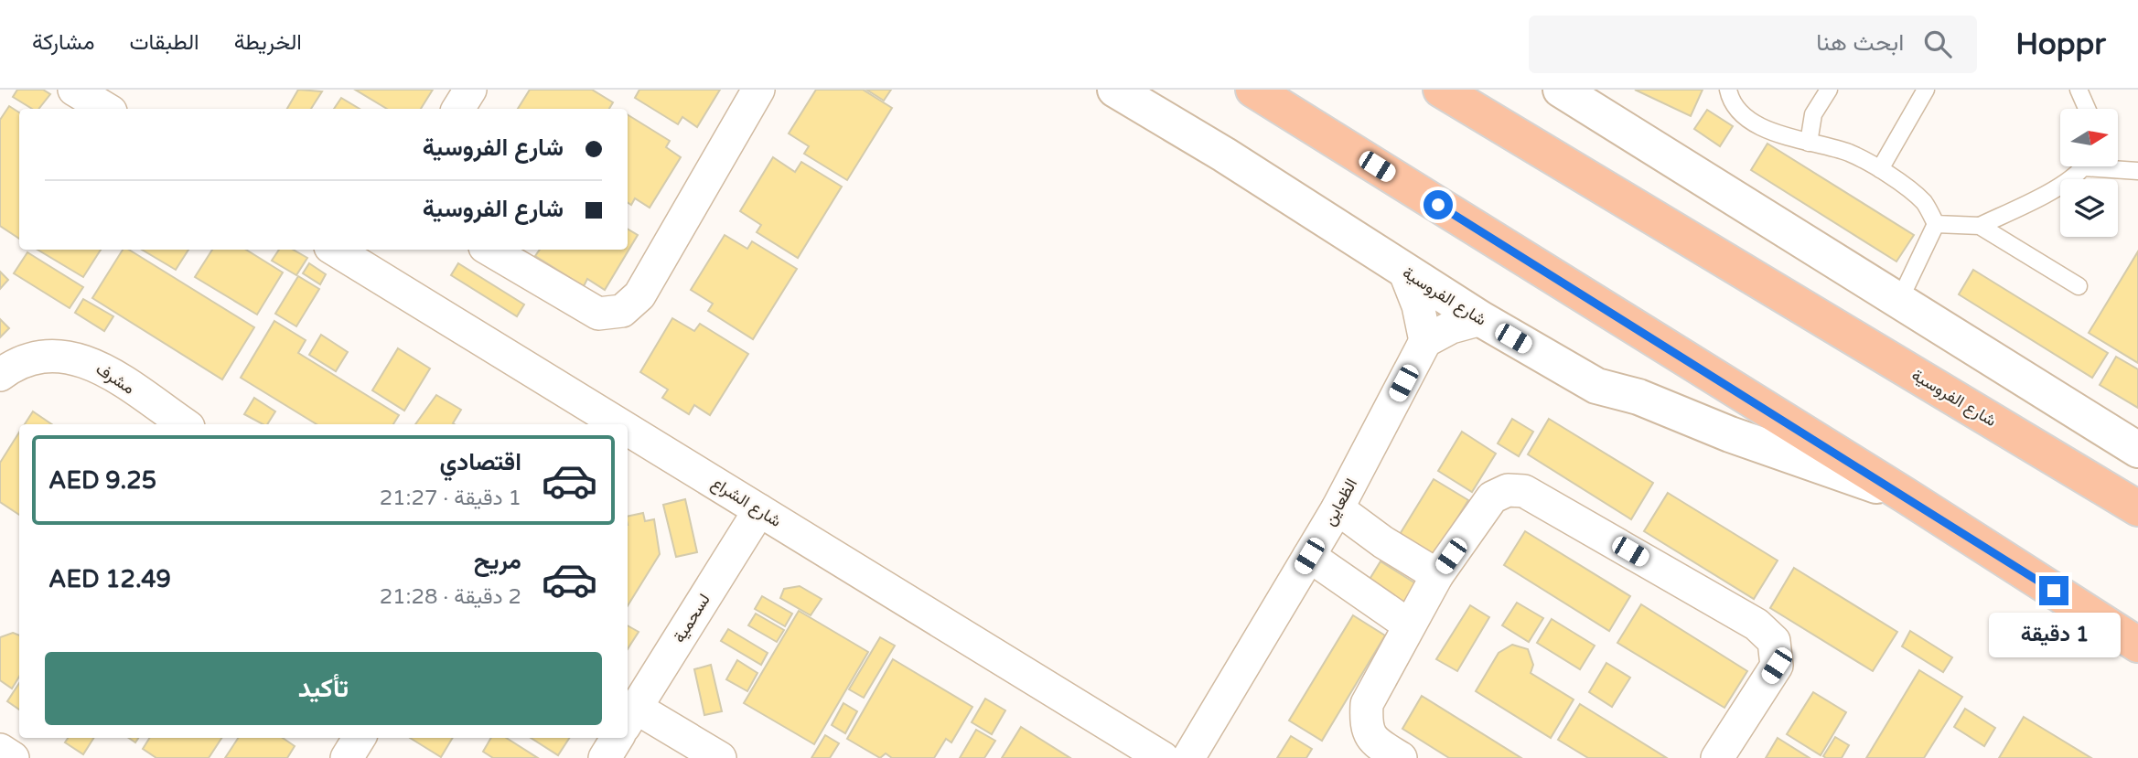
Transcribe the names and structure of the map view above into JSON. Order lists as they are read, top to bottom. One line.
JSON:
{"streets":{"highway":["شارع الفروسية"],"street":["مشرف","شارع الشراع","الظعاين","لسحمية"]},"crossings":[["شارع الشراع","لسحمية"]],"north":"right","page":{"header":"Hoppr","search":"ابحث هنا","nav":["الخريطة","الطبقات","مشاركة"],"banner":["شارع الفروسية","شارع الفروسية"],"list":[{"name":"اقتصادي","note":"1 دقيقة · 21:27","value":"AED 9.25"},{"name":"مريح","note":"2 دقيقة · 21:28","value":"AED 12.49"}],"bubble":"1 دقيقة","buttons":"تأكيد"}}
